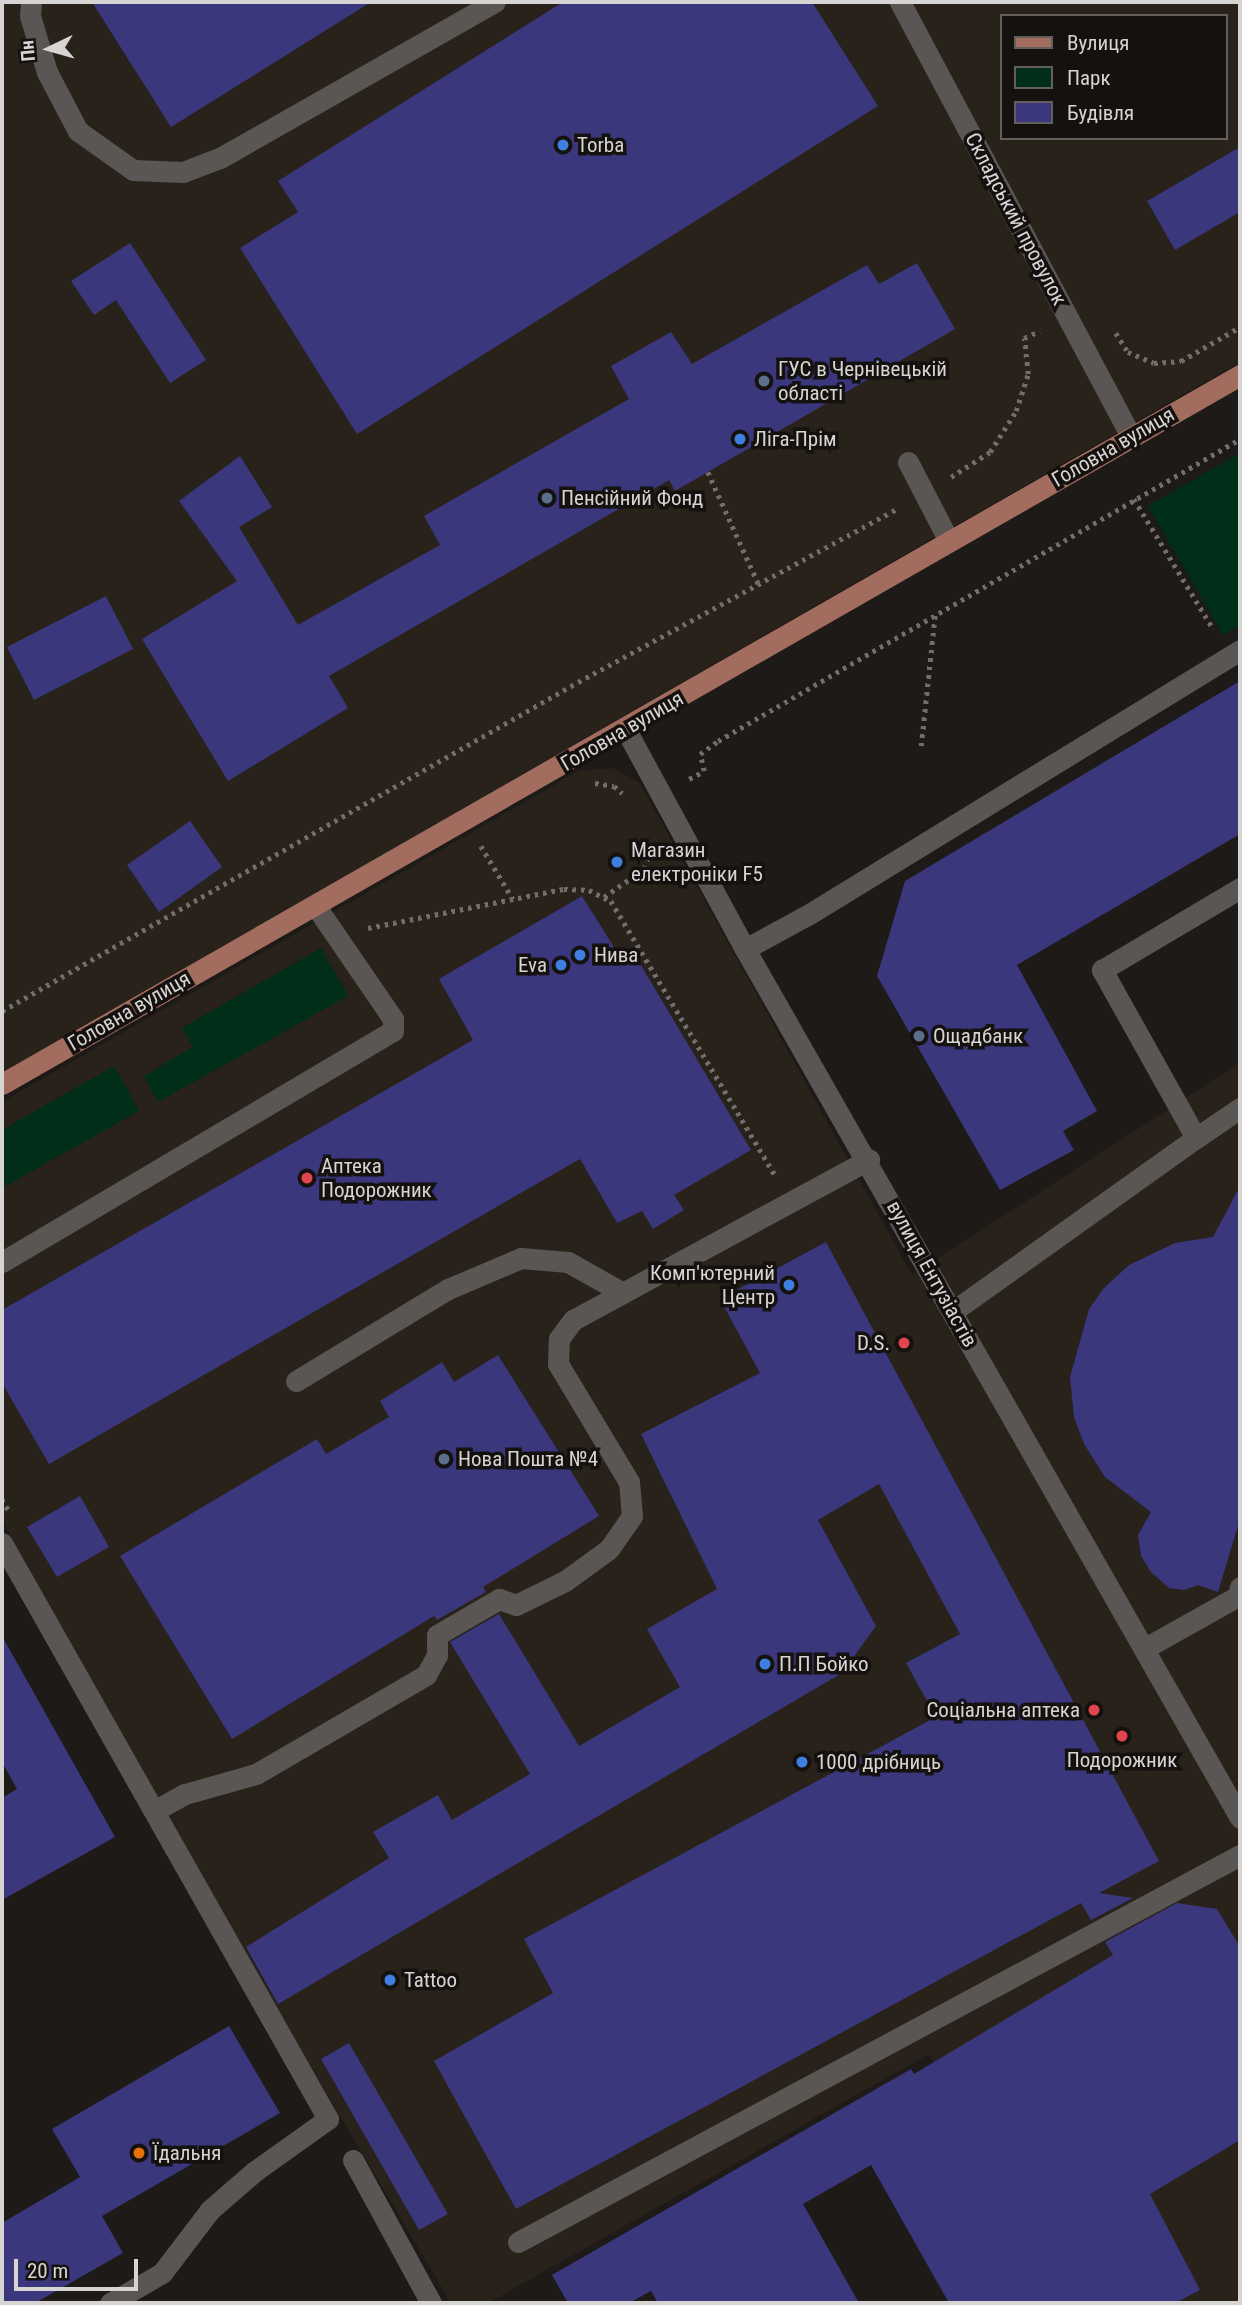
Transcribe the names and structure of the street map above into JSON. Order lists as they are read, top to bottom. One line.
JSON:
{"streets":{"main road":["Головна вулиця"],"street":["Складський провулок","вулиця Ентузіастів"]},"crossings":[["Складський провулок","Головна вулиця"],["Головна вулиця","вулиця Ентузіастів"]],"places":["Torba","ГУС в Чернівецькій області","Ліга-Прім","Пенсійний Фонд","Магазин електроніки F5","Нива","Eva","Ощадбанк","Аптека Подорожник","Комп'ютерний Центр","D.S.","Нова Пошта №4","П.П Бойко","Соціальна аптека","Подорожник","1000 дрібниць","Tattoo","Їдальня"],"legend":["Вулиця","Парк","Будівля"],"scale_bar":"20 m","north":"left"}
